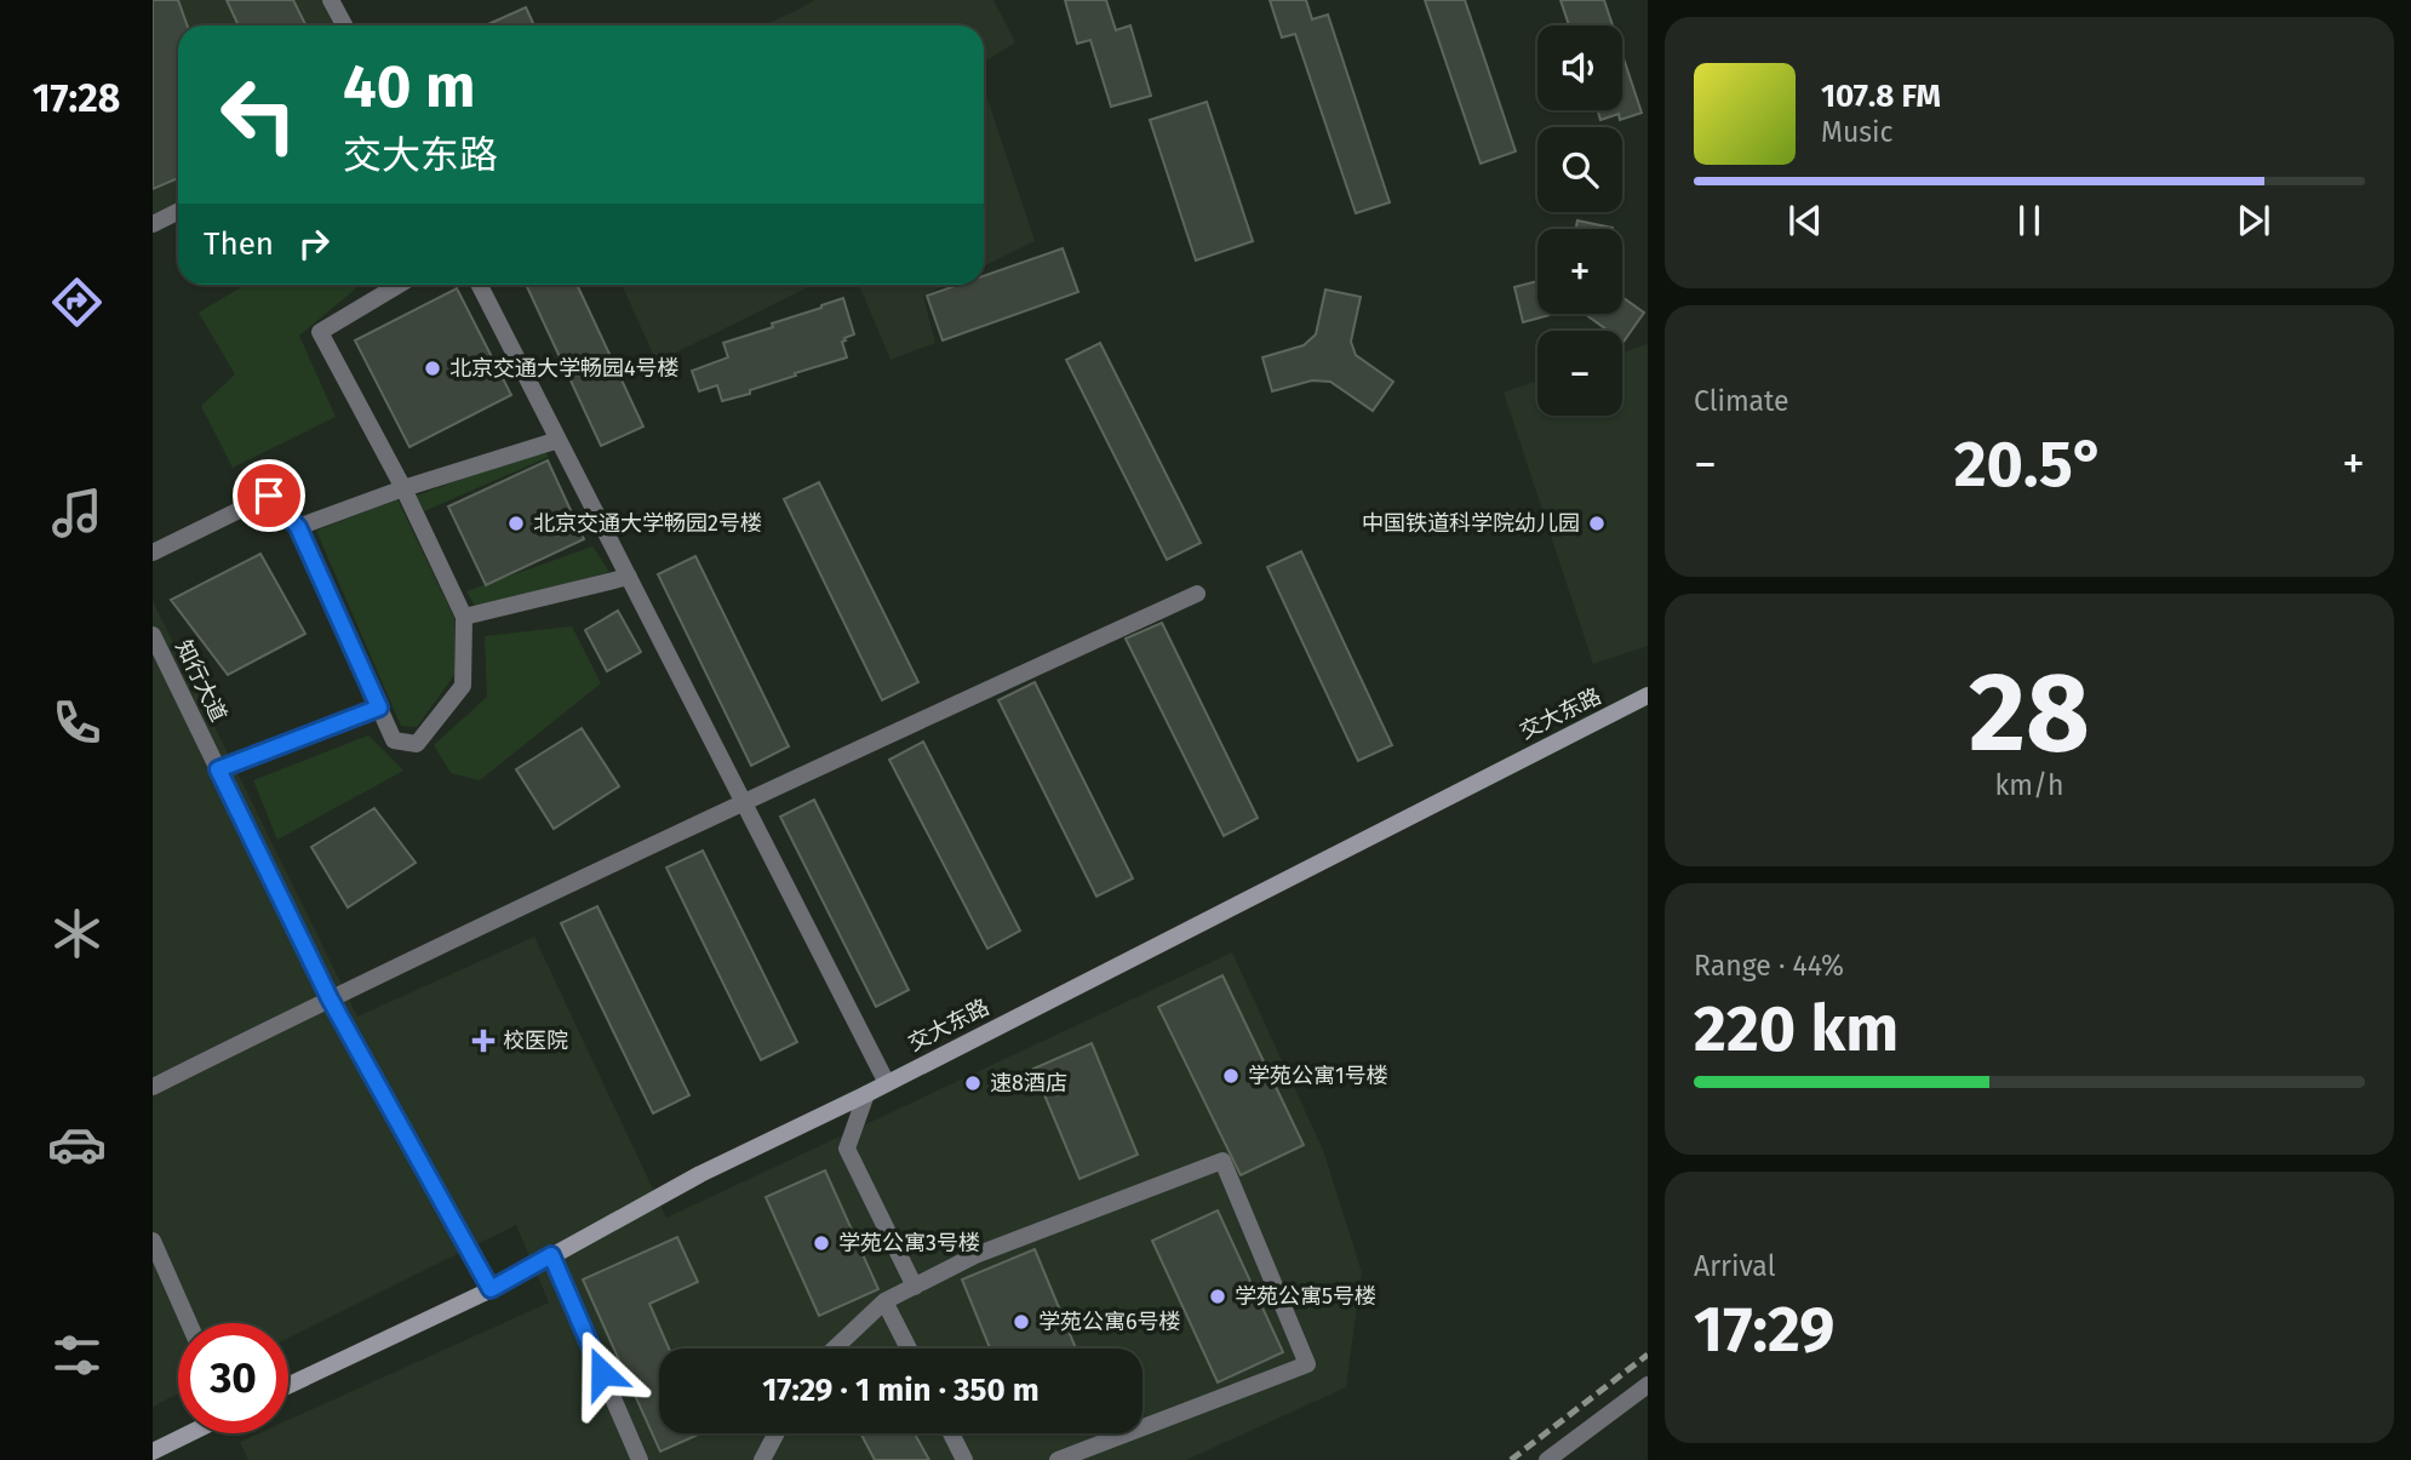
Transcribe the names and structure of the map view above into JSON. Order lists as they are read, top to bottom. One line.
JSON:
{"streets":{"street":["知行大道","交大东路"]},"crossings":[["知行大道","交大东路"]],"places":{"other":["北京交通大学畅园4号楼","北京交通大学畅园2号楼","中国铁道科学院幼儿园","学苑公寓1号楼","速8酒店","学苑公寓3号楼","学苑公寓5号楼","学苑公寓6号楼"],"health":["校医院"]},"page":{"tabs":"17:28","map_buttons":["+","−"],"turn":["40 m","交大东路"],"song":["107.8 FM","Music"],"then":"Then","tile":["Climate",["28","km/h"],["Range · 44%","220 km"],["Arrival","17:29"]],"heat":["−","20.5°","+"],"limit":"30","trip":"17:29 · 1 min · 350 m"}}
